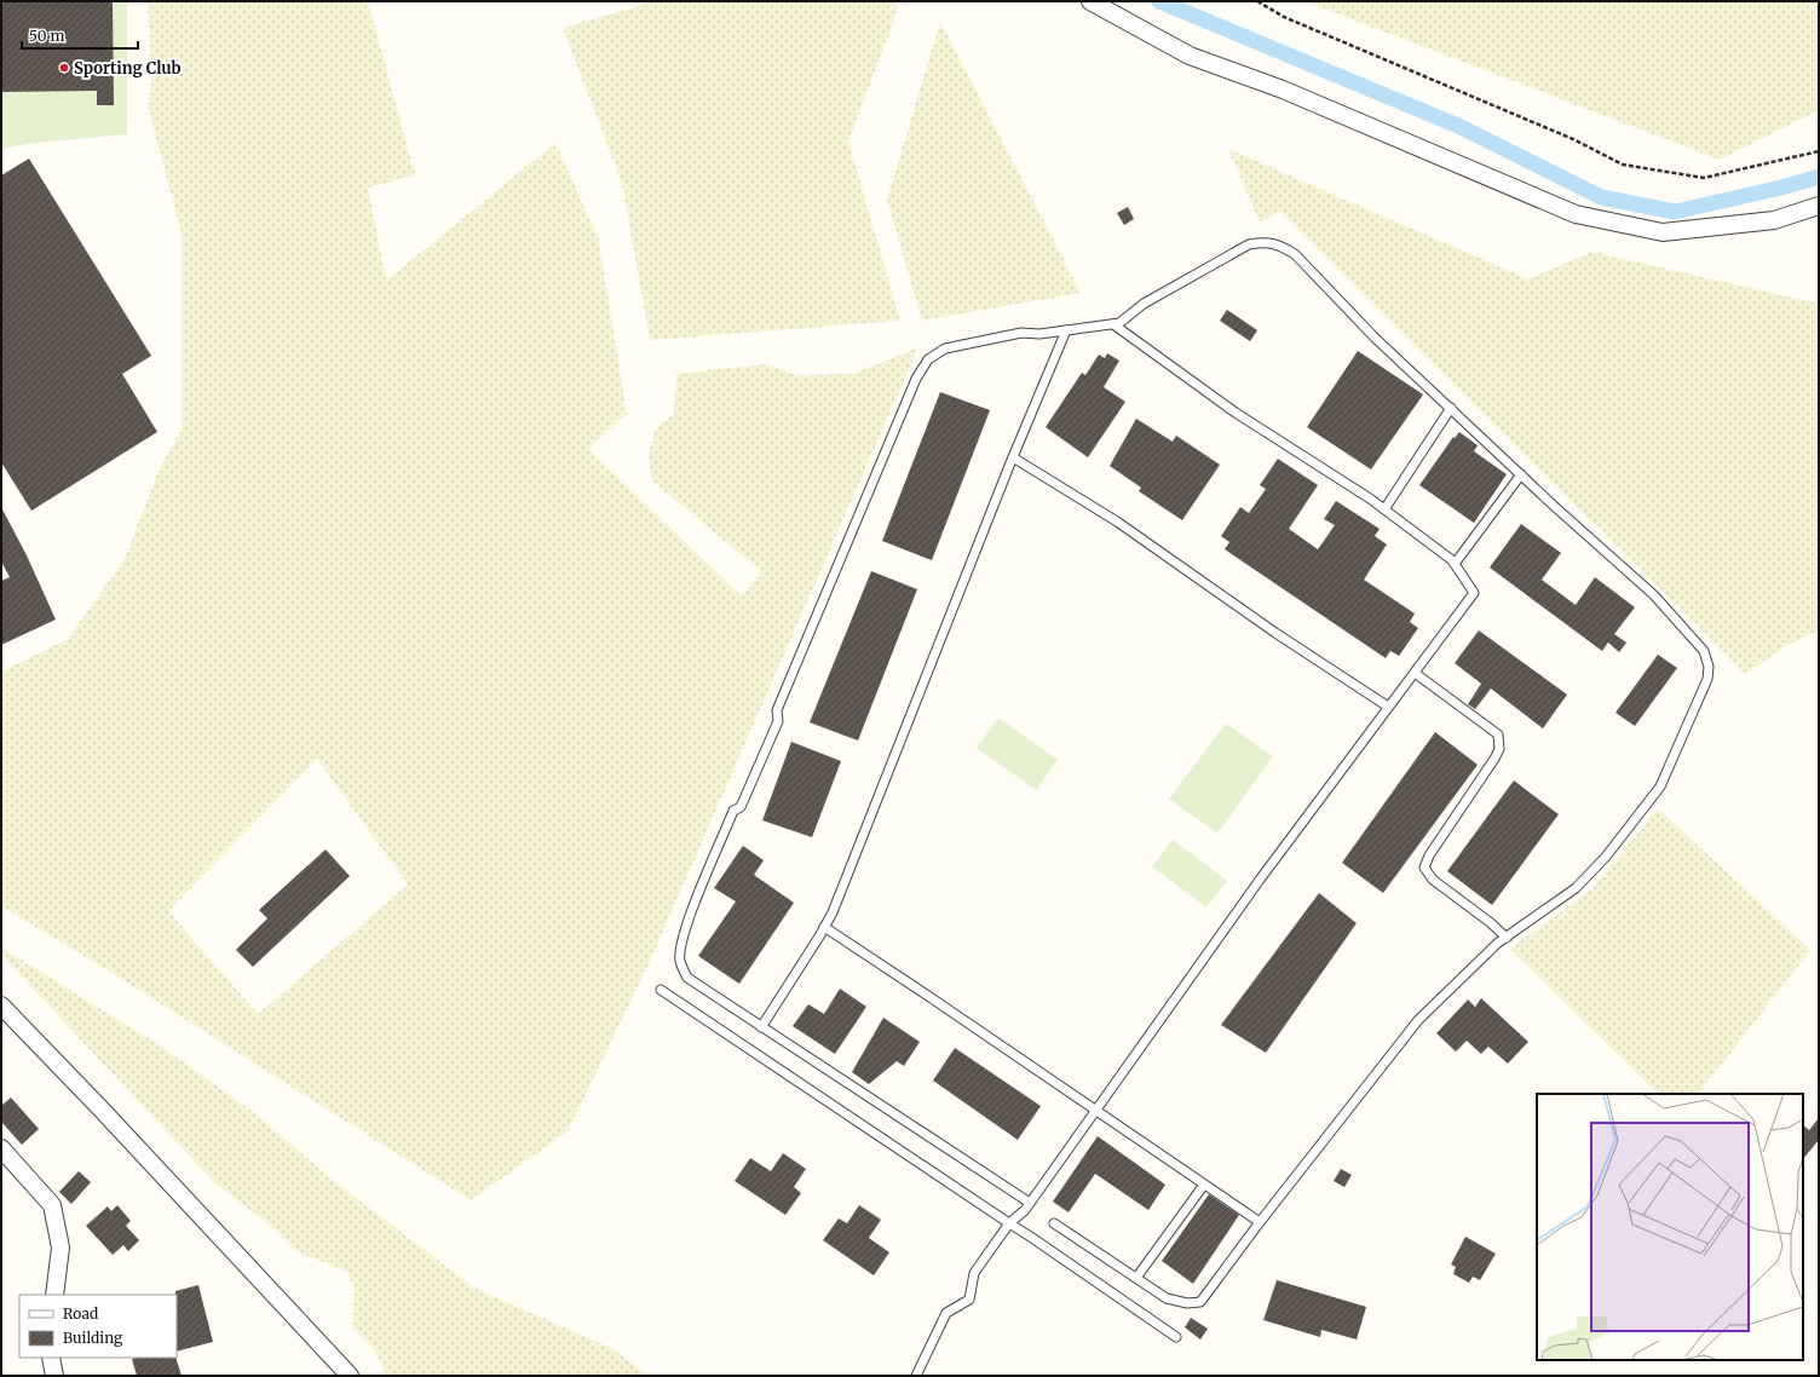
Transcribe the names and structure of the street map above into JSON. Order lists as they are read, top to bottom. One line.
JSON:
{"places":["Sporting Club"],"legend":["Road","Building"],"scale_bar":"50 m"}
